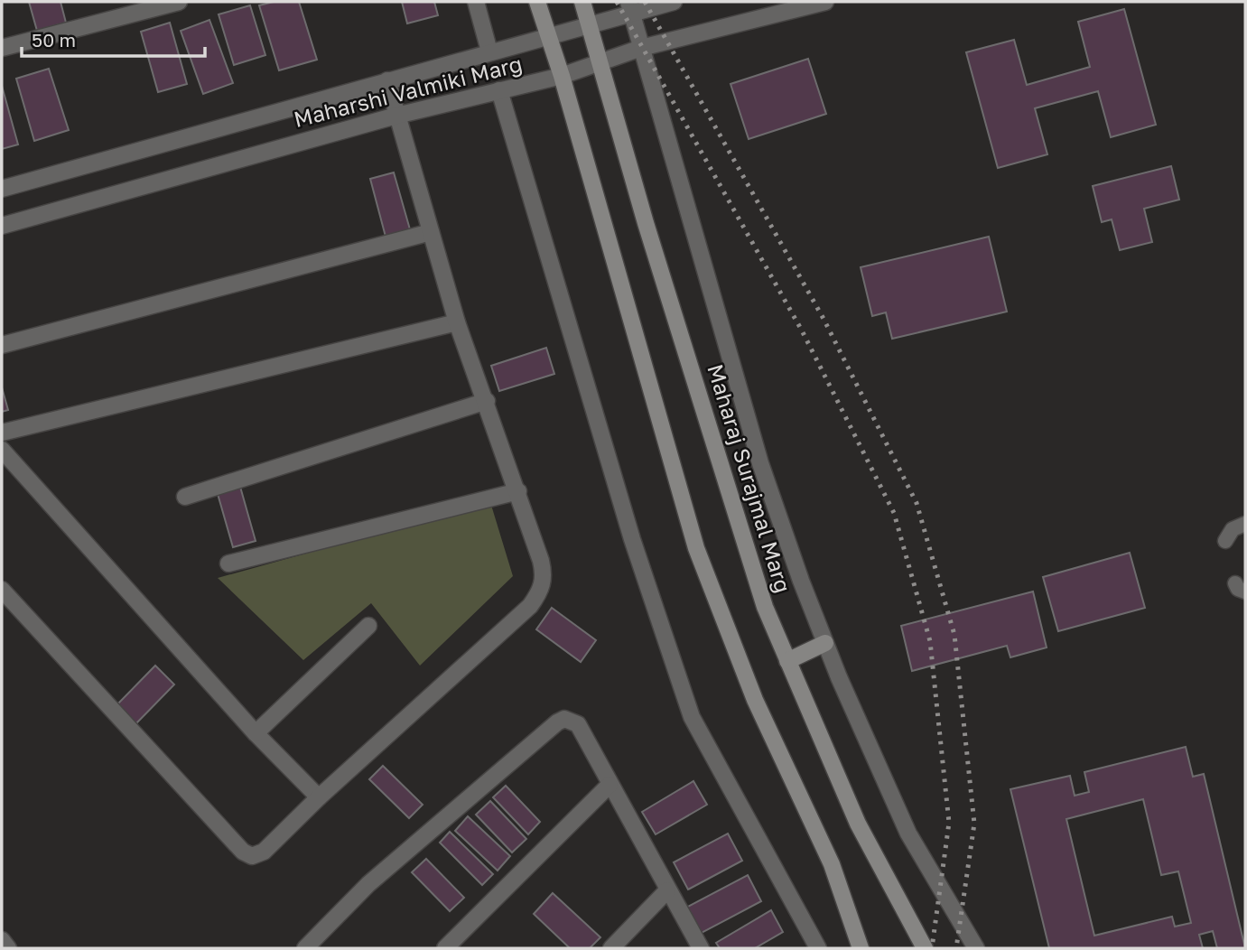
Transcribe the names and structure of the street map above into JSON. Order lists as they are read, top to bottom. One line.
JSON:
{"streets":{"main road":["Maharaj Surajmal Marg"],"street":["Maharshi Valmiki Marg"]},"crossings":[["Maharshi Valmiki Marg","Maharaj Surajmal Marg"]],"scale_bar":"50 m"}
